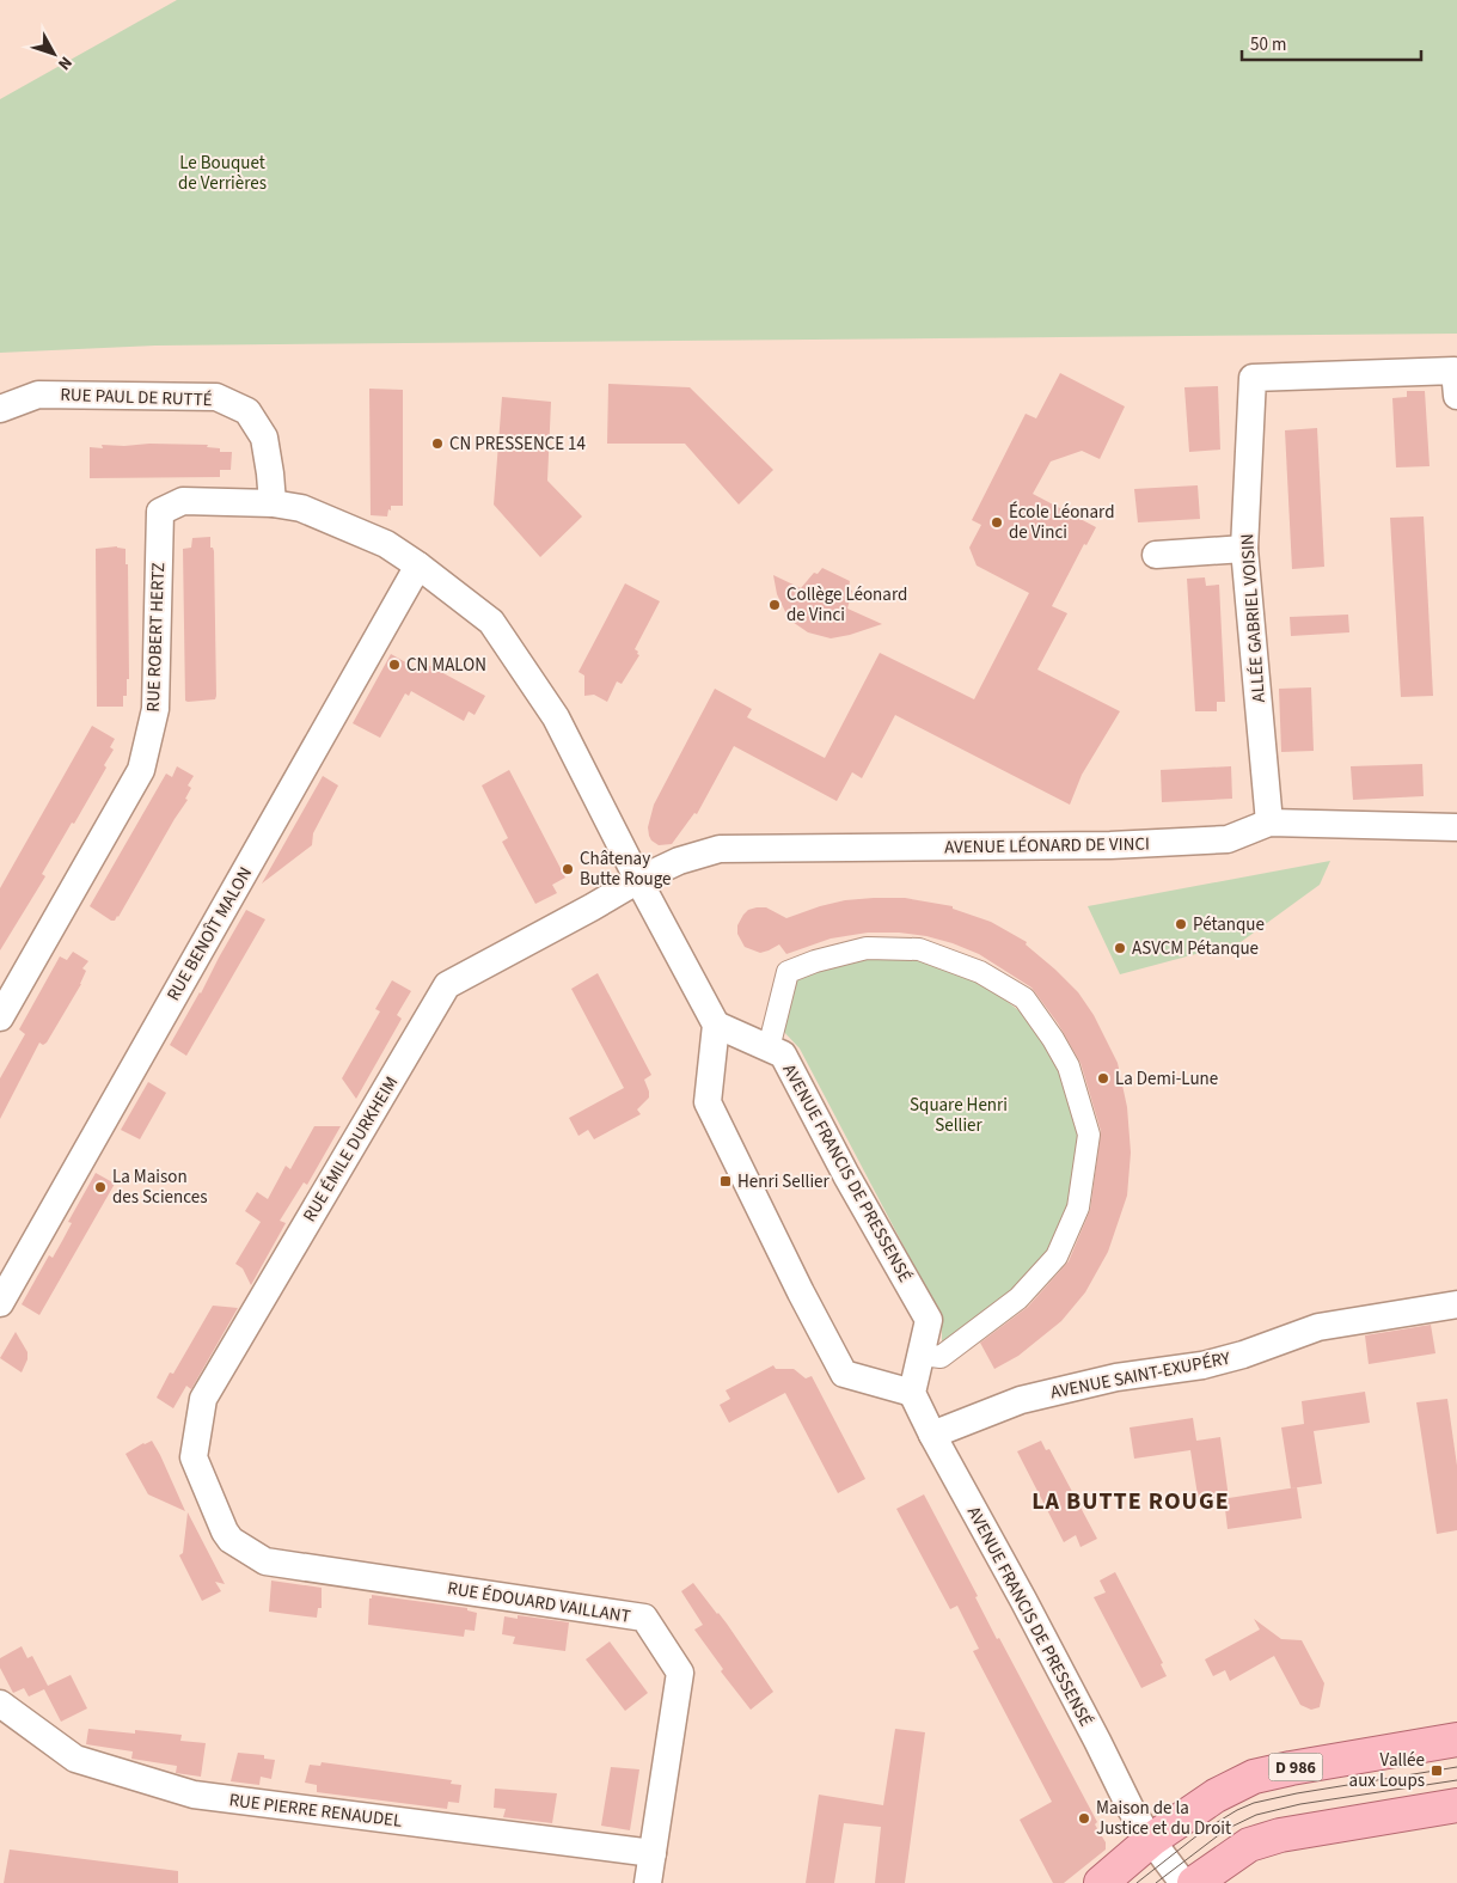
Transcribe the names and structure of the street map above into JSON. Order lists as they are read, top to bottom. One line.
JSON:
{"streets":{"main road":["D 986"],"street":["RUE PAUL DE RUTTÉ","ALLÉE GABRIEL VOISIN","RUE ROBERT HERTZ","AVENUE LÉONARD DE VINCI","RUE BENOÎT MALON","RUE ÉMILE DURKHEIM","AVENUE FRANCIS DE PRESSENSÉ","AVENUE SAINT-EXUPÉRY","RUE ÉDOUARD VAILLANT","RUE PIERRE RENAUDEL"]},"crossings":[["RUE PAUL DE RUTTÉ","RUE ROBERT HERTZ"],["ALLÉE GABRIEL VOISIN","AVENUE LÉONARD DE VINCI"],["AVENUE LÉONARD DE VINCI","RUE ÉMILE DURKHEIM"],["RUE ÉMILE DURKHEIM","RUE ÉDOUARD VAILLANT"],["AVENUE FRANCIS DE PRESSENSÉ","AVENUE SAINT-EXUPÉRY"],["AVENUE FRANCIS DE PRESSENSÉ","D 986"],["RUE ÉDOUARD VAILLANT","RUE PIERRE RENAUDEL"]],"districts":["LA BUTTE ROUGE"],"parks":["Le Bouquet de Verrières","Square Henri Sellier"],"places":{"other":["CN PRESSENCE 14","École Léonard de Vinci","Collège Léonard de Vinci","CN MALON","Châtenay Butte Rouge","Pétanque","ASVCM Pétanque","La Demi-Lune","La Maison des Sciences","Maison de la Justice et du Droit"],"transit":["Henri Sellier","Vallée aux Loups"]},"scale_bar":"50 m","north":"bottom right"}
